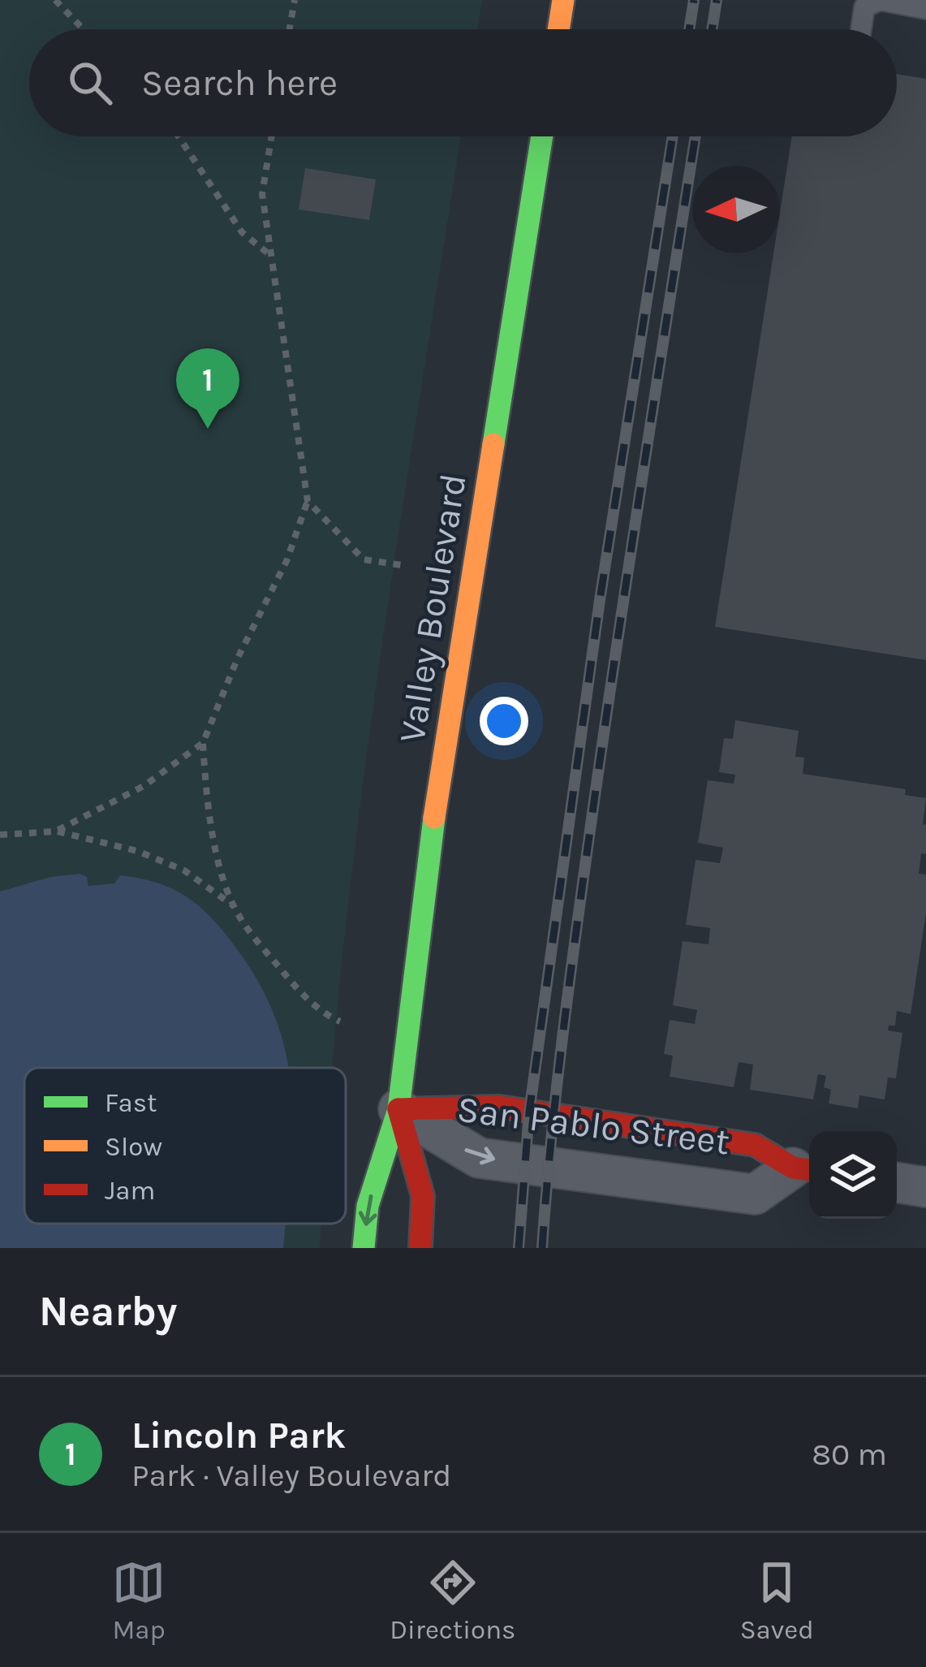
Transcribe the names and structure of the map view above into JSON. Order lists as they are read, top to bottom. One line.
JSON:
{"streets":{"main road":["Valley Boulevard","San Pablo Street"]},"crossings":[["Valley Boulevard","San Pablo Street"]],"one_way":["San Pablo Street"],"legend":["Fast","Slow","Jam"],"north":"left","page":{"search":"Search here","pins":"1","heading":"Nearby","list":[{"mark":"1","name":"Lincoln Park","note":"Park · Valley Boulevard","value":"80 m"}],"nav":["Map","Directions","Saved"]}}
